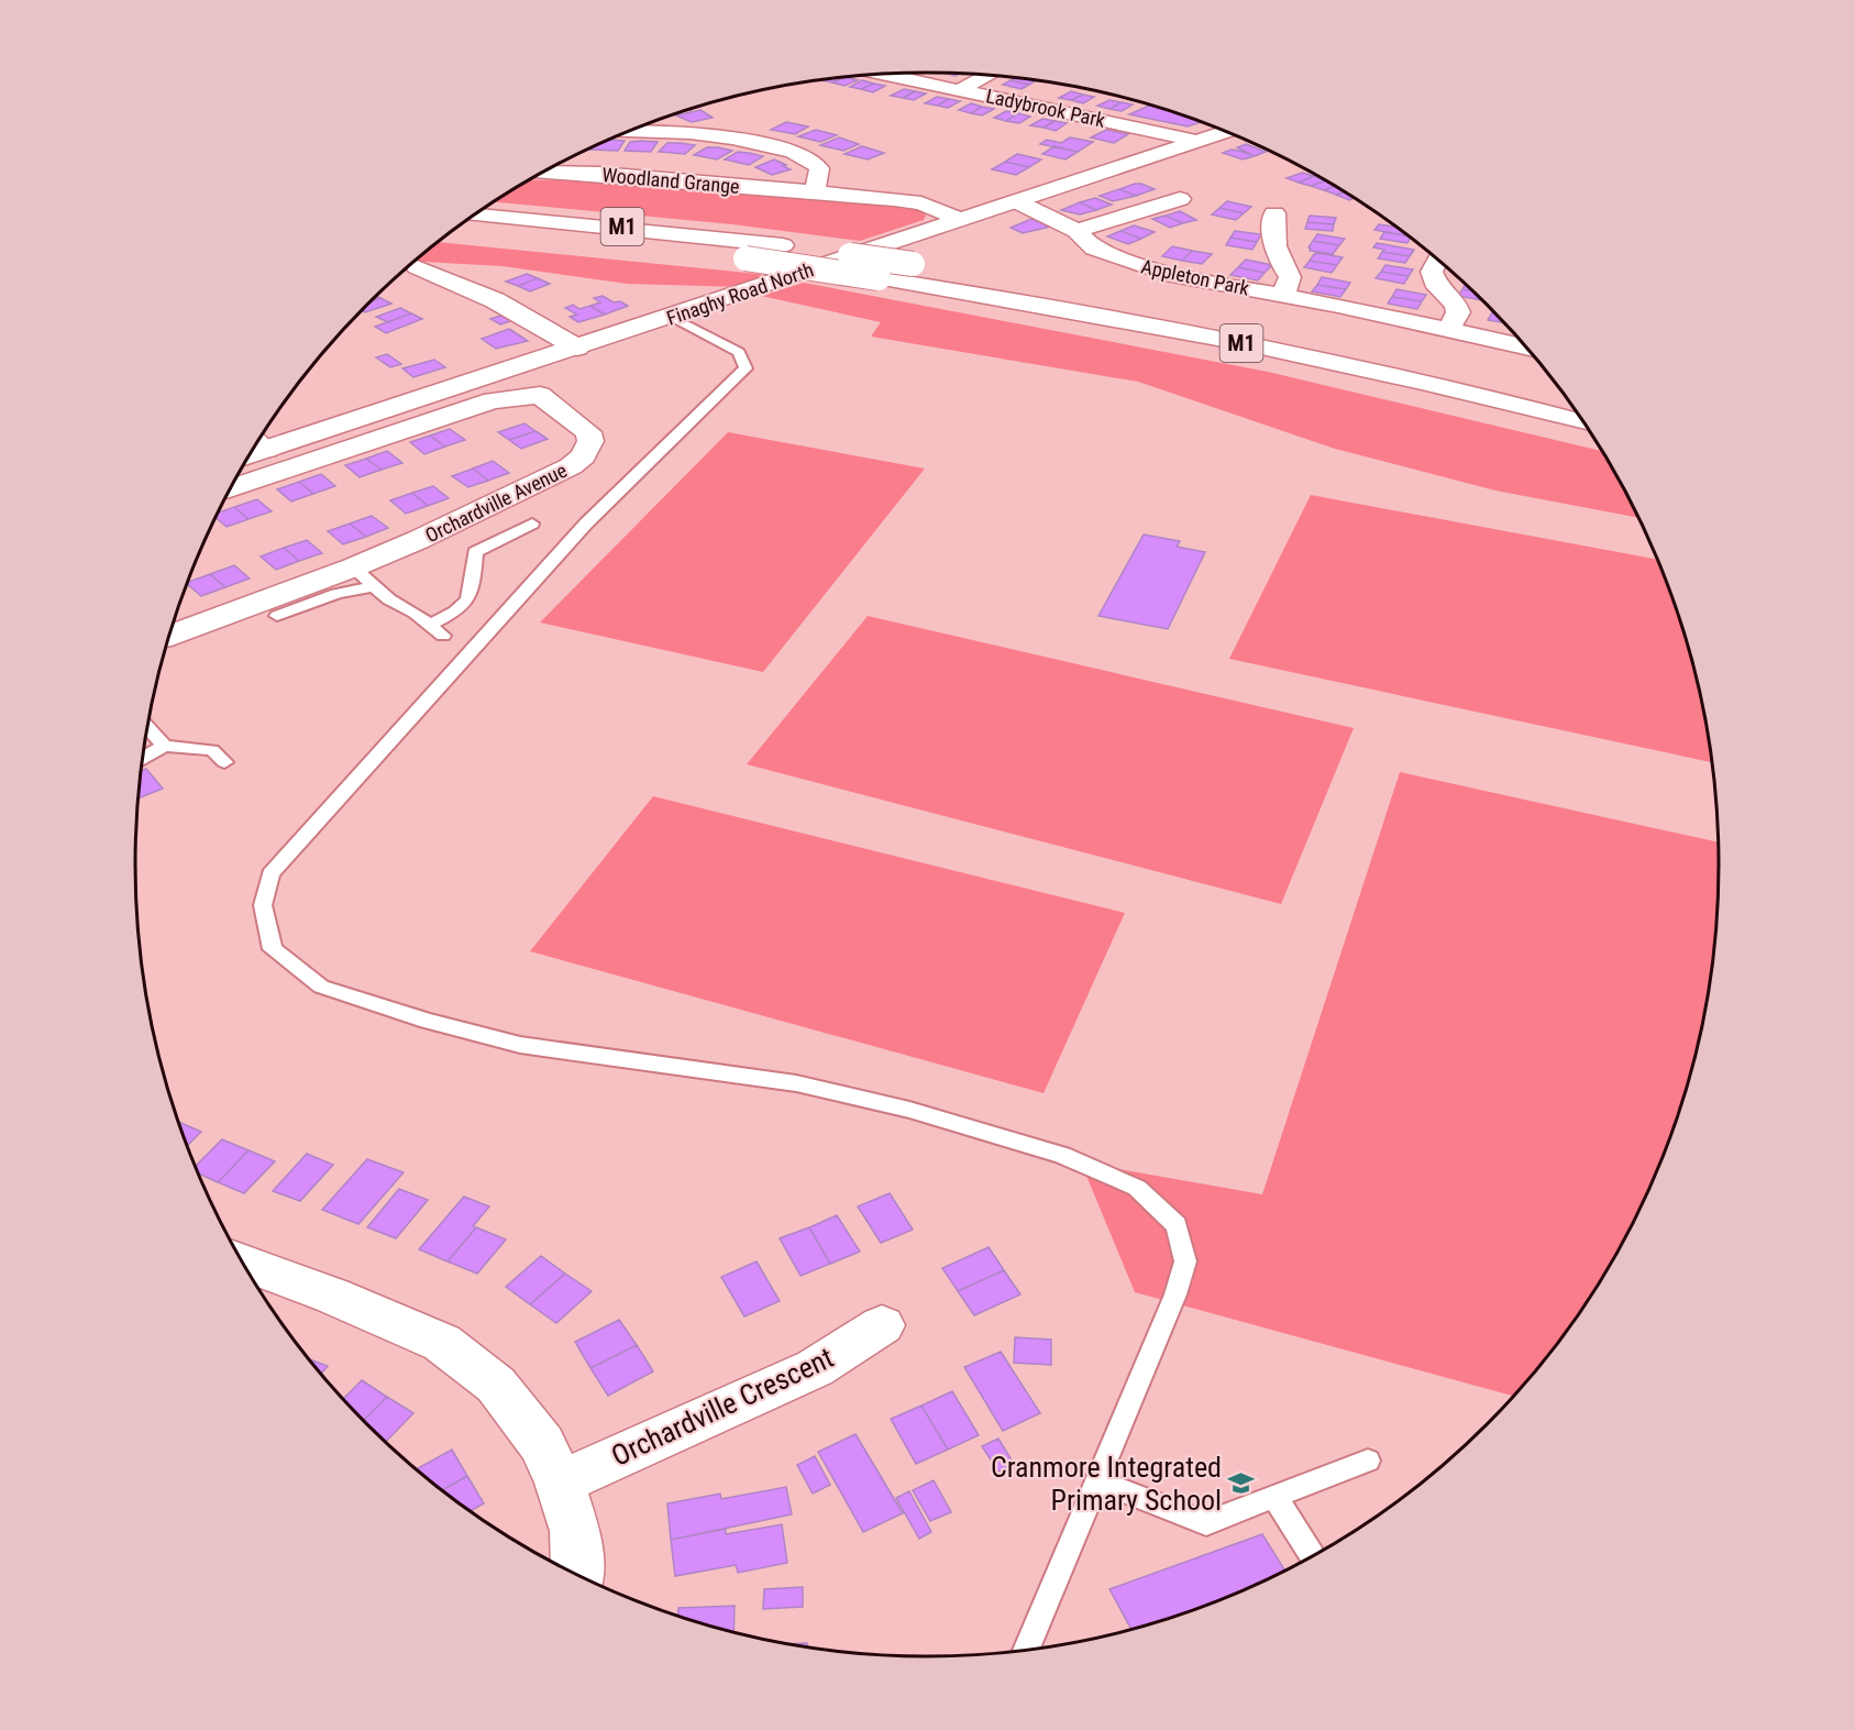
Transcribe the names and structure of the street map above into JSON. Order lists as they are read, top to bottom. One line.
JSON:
{"streets":{"main road":["Ladybrook Park","Woodland Grange","M1","Appleton Park","Finaghy Road North","Orchardville Avenue","Orchardville Crescent"]},"crossings":[["Ladybrook Park","Finaghy Road North"],["Woodland Grange","Finaghy Road North"],["Appleton Park","Finaghy Road North"]],"places":{"school or university":["Cranmore Integrated Primary School"]}}
